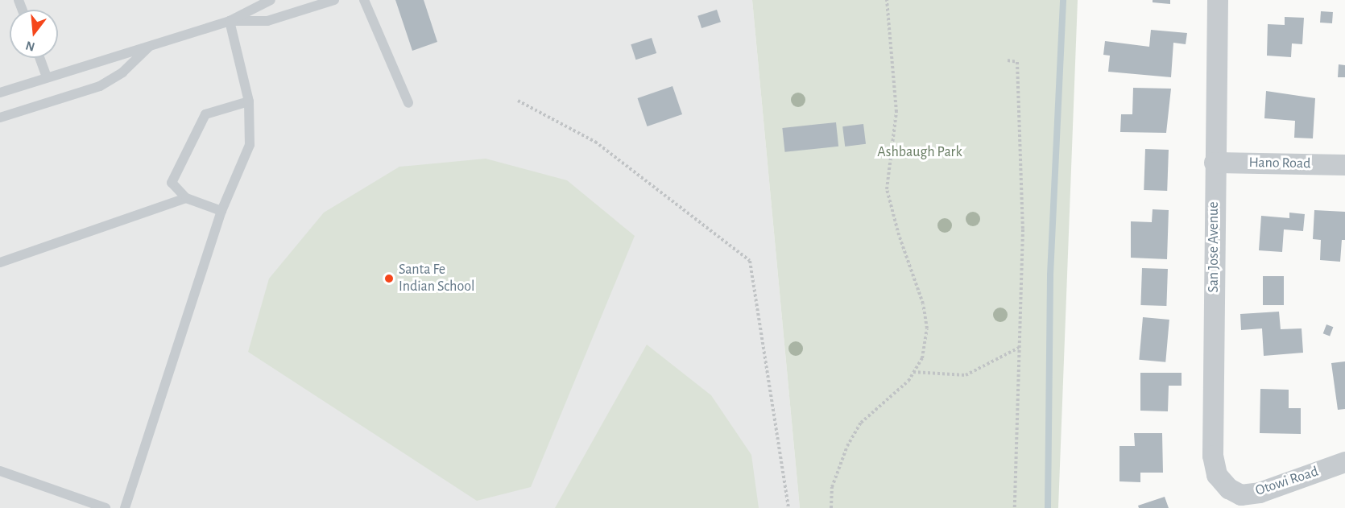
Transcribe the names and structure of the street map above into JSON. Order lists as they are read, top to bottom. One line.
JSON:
{"streets":{"street":["Hano Road","San Jose Avenue","Otowi Road"]},"crossings":[["Hano Road","San Jose Avenue"],["San Jose Avenue","Otowi Road"]],"parks":["Ashbaugh Park"],"places":["Santa Fe Indian School"],"north":"bottom"}
